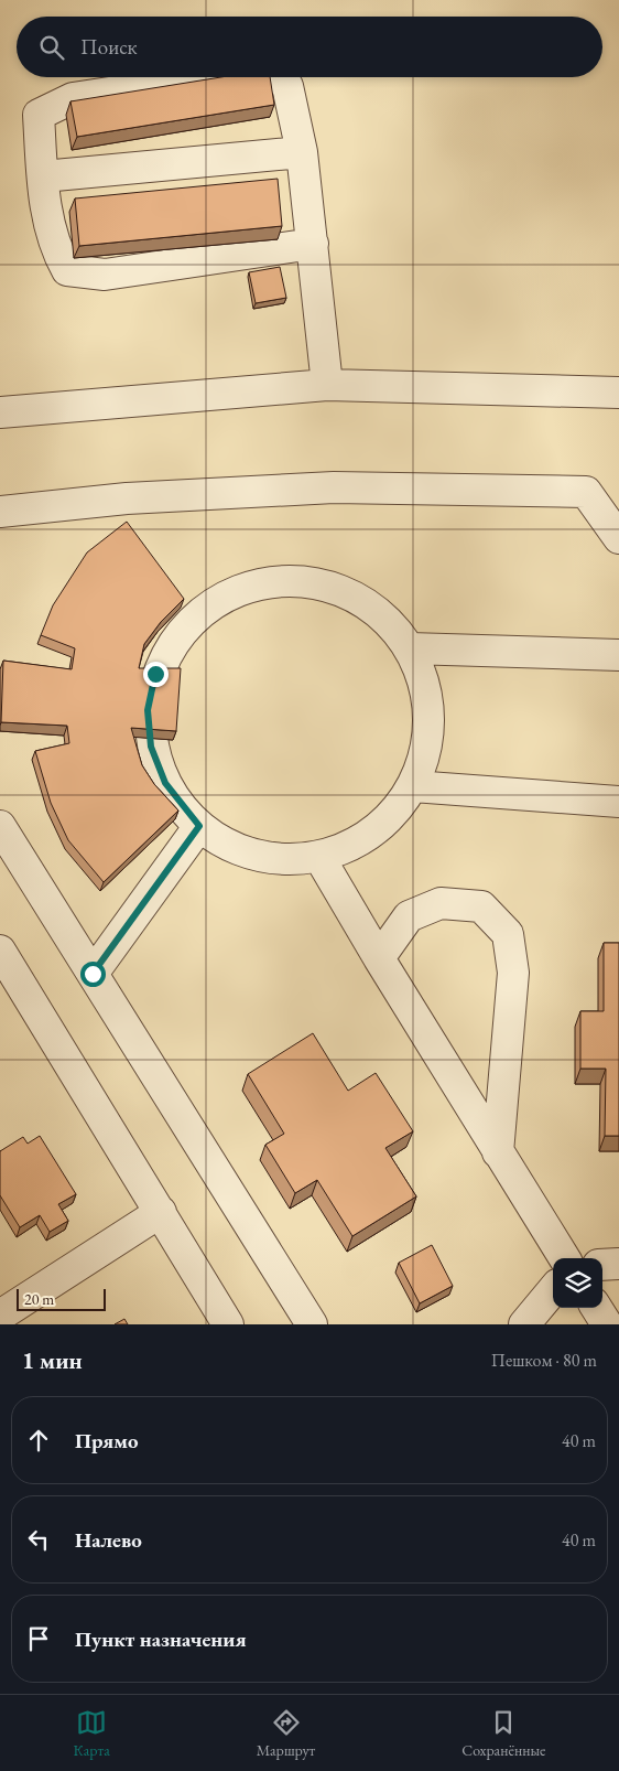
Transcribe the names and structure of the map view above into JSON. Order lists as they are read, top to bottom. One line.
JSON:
{"scale_bar":"20 m","page":{"search":"Поиск","scale":"20 m","heading":["1 мин","Пешком · 80 m"],"list":[["Прямо","40 m"],["Налево","40 m"],"Пункт назначения"],"nav":["Карта","Маршрут","Сохранённые"]}}
